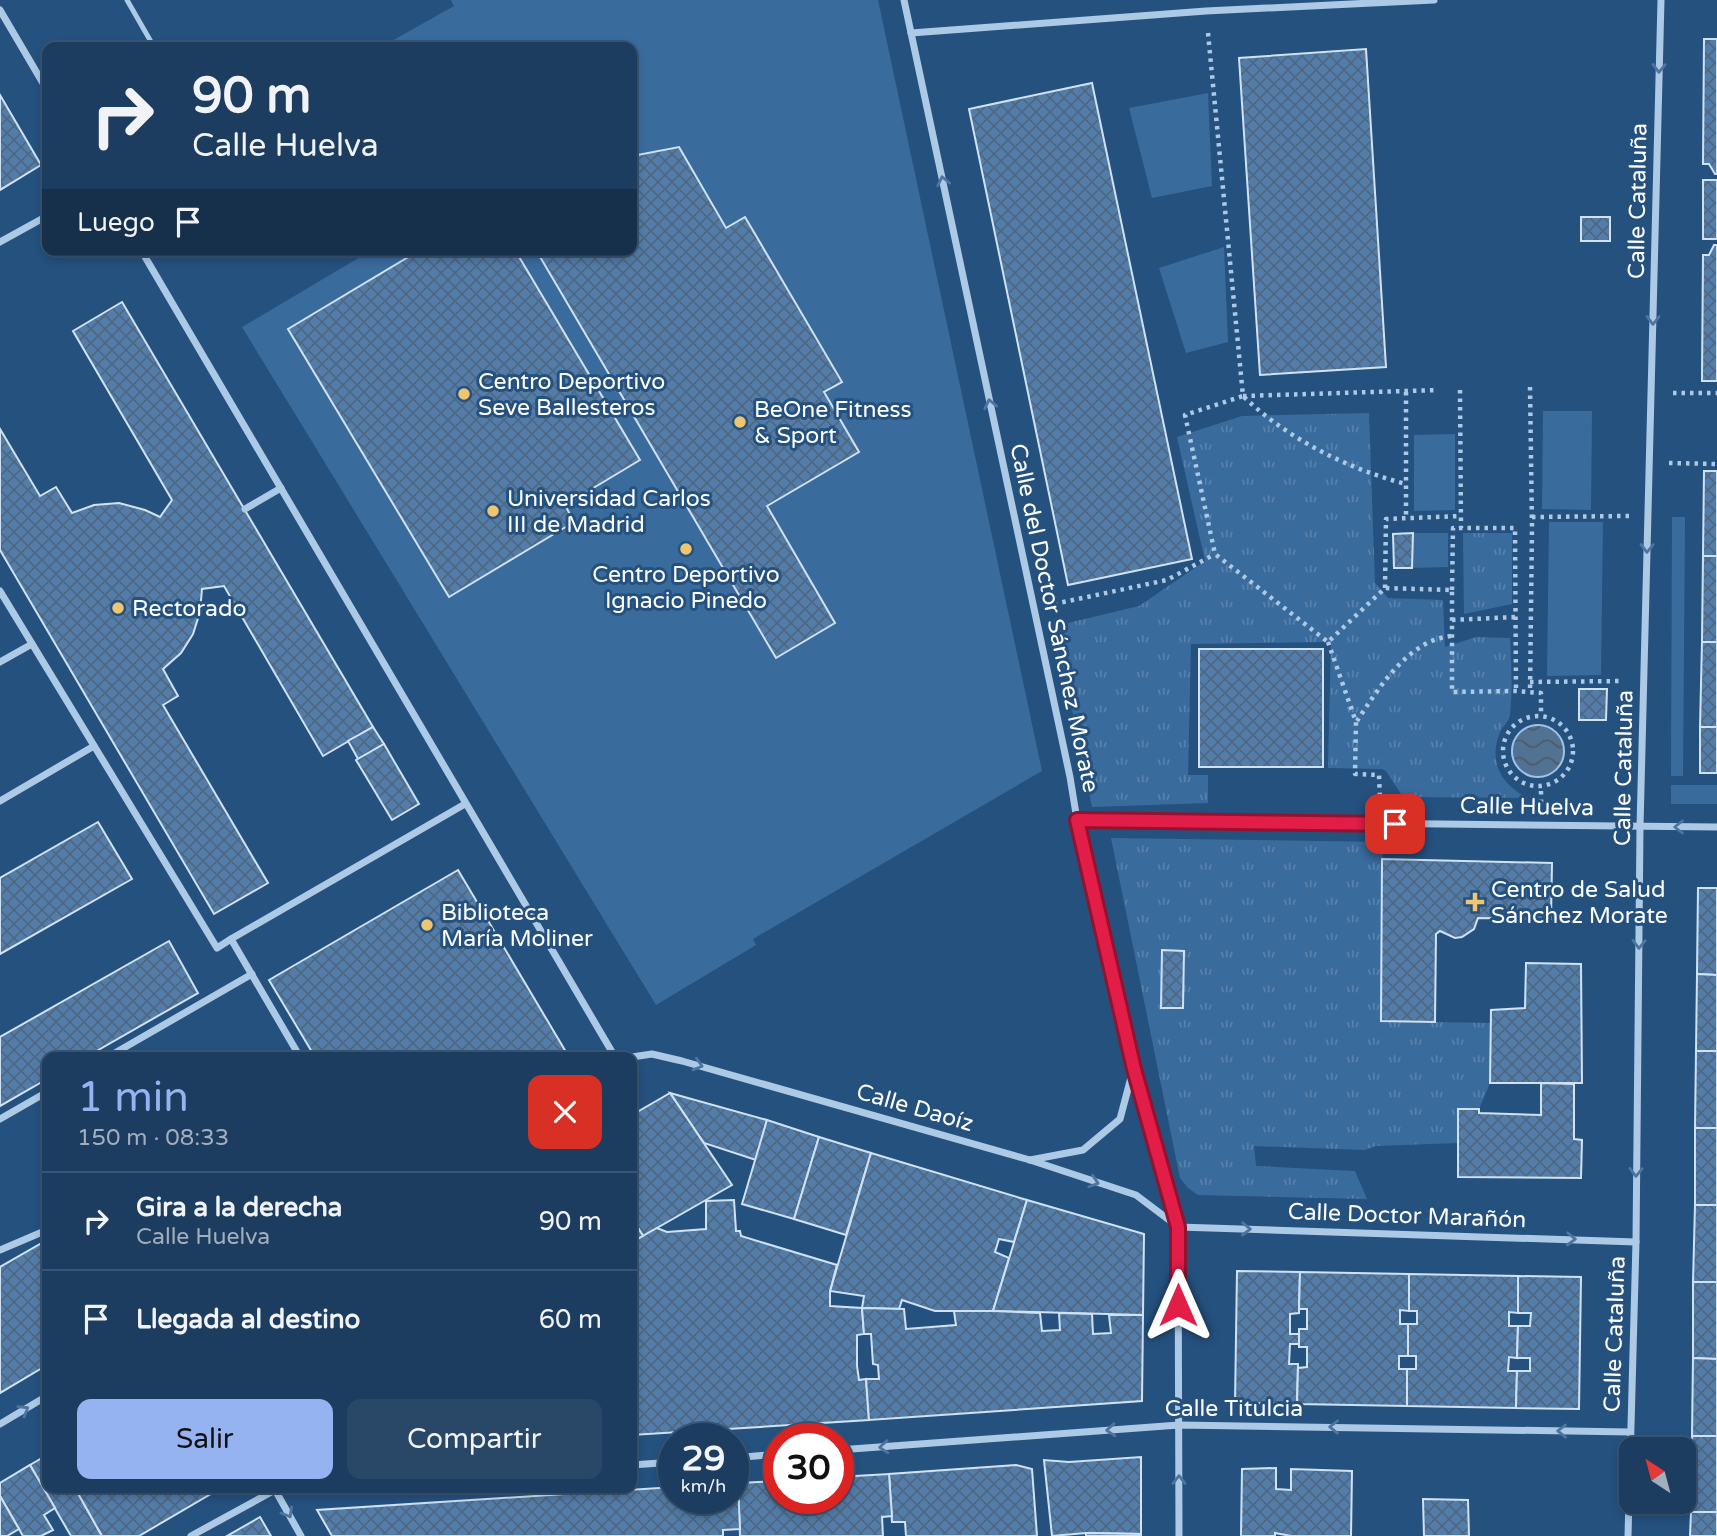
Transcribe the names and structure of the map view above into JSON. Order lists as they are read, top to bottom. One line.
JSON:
{"streets":{"street":["Calle Cataluña","Calle del Doctor Sánchez Morate","Calle Huelva","Calle Daoíz","Calle Doctor Marañón","Calle Titulcia"]},"crossings":[["Calle Cataluña","Calle Huelva"],["Calle Cataluña","Calle Doctor Marañón"],["Calle Cataluña","Calle Titulcia"],["Calle del Doctor Sánchez Morate","Calle Huelva"],["Calle del Doctor Sánchez Morate","Calle Daoíz"],["Calle del Doctor Sánchez Morate","Calle Doctor Marañón"],["Calle del Doctor Sánchez Morate","Calle Titulcia"],["Calle Daoíz","Calle Doctor Marañón"]],"one_way":["Calle Cataluña","Calle del Doctor Sánchez Morate","Calle Daoíz","Calle Doctor Marañón","Calle Titulcia"],"places":{"other":["Centro Deportivo Seve Ballesteros","BeOne Fitness & Sport","Universidad Carlos III de Madrid","Centro Deportivo Ignacio Pinedo","Rectorado","Biblioteca María Moliner"],"health":["Centro de Salud Sánchez Morate"]},"north":"top left","page":{"turn":["90 m","Calle Huelva"],"then":"Luego","heading":["1 min","150 m · 08:33"],"list":[{"name":"Gira a la derecha","note":"Calle Huelva","value":"90 m"},{"name":"Llegada al destino","value":"60 m"}],"buttons":["Salir","Compartir"],"speed":"29 km/h","limit":"30"}}
